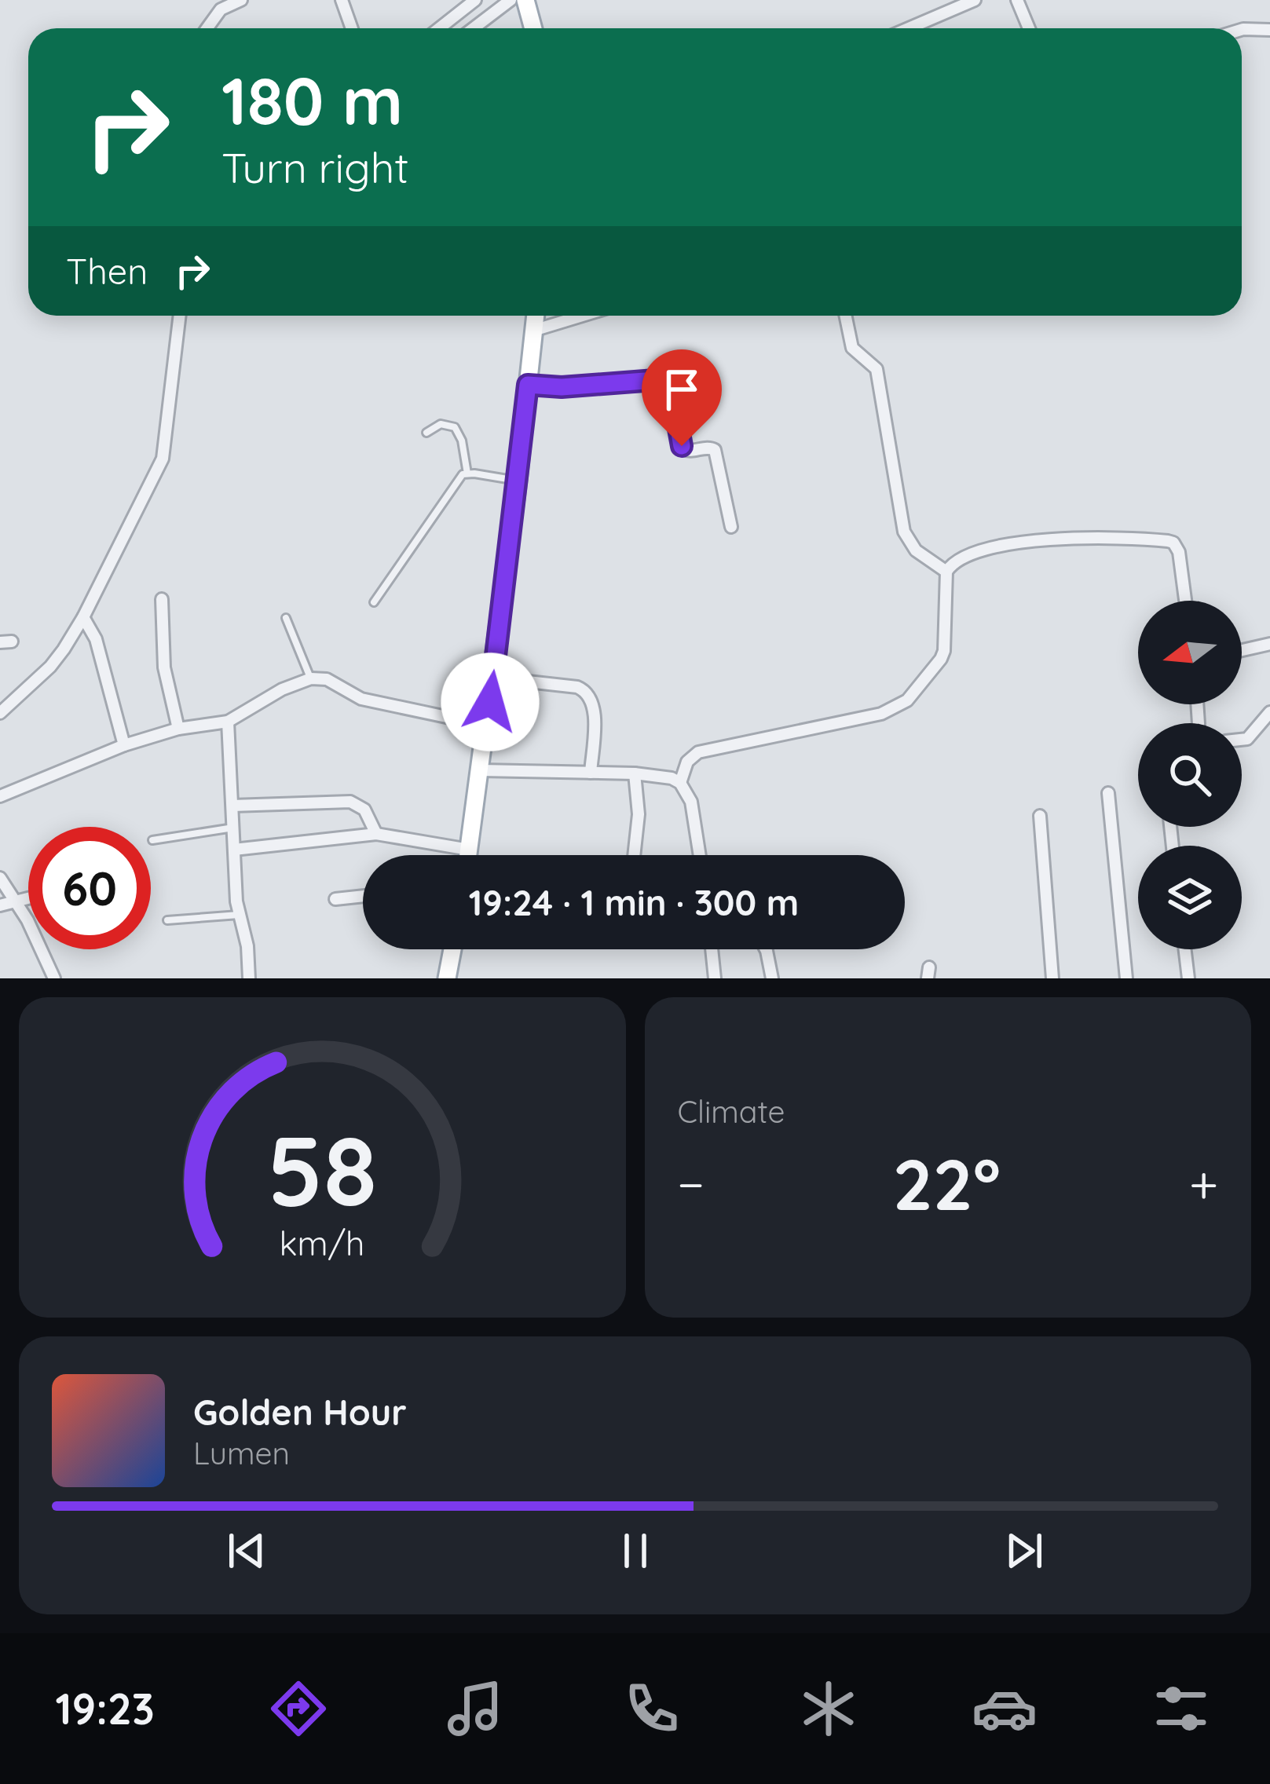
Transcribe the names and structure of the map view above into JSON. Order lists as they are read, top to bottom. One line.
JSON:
{"north":"left","page":{"turn":["180 m","Turn right"],"then":"Then","limit":"60","trip":"19:24 · 1 min · 300 m","tile":"Climate","heat":["−","22°","+"],"song":["Golden Hour","Lumen"],"tabs":"19:23","gauge":["58","km/h"]}}
